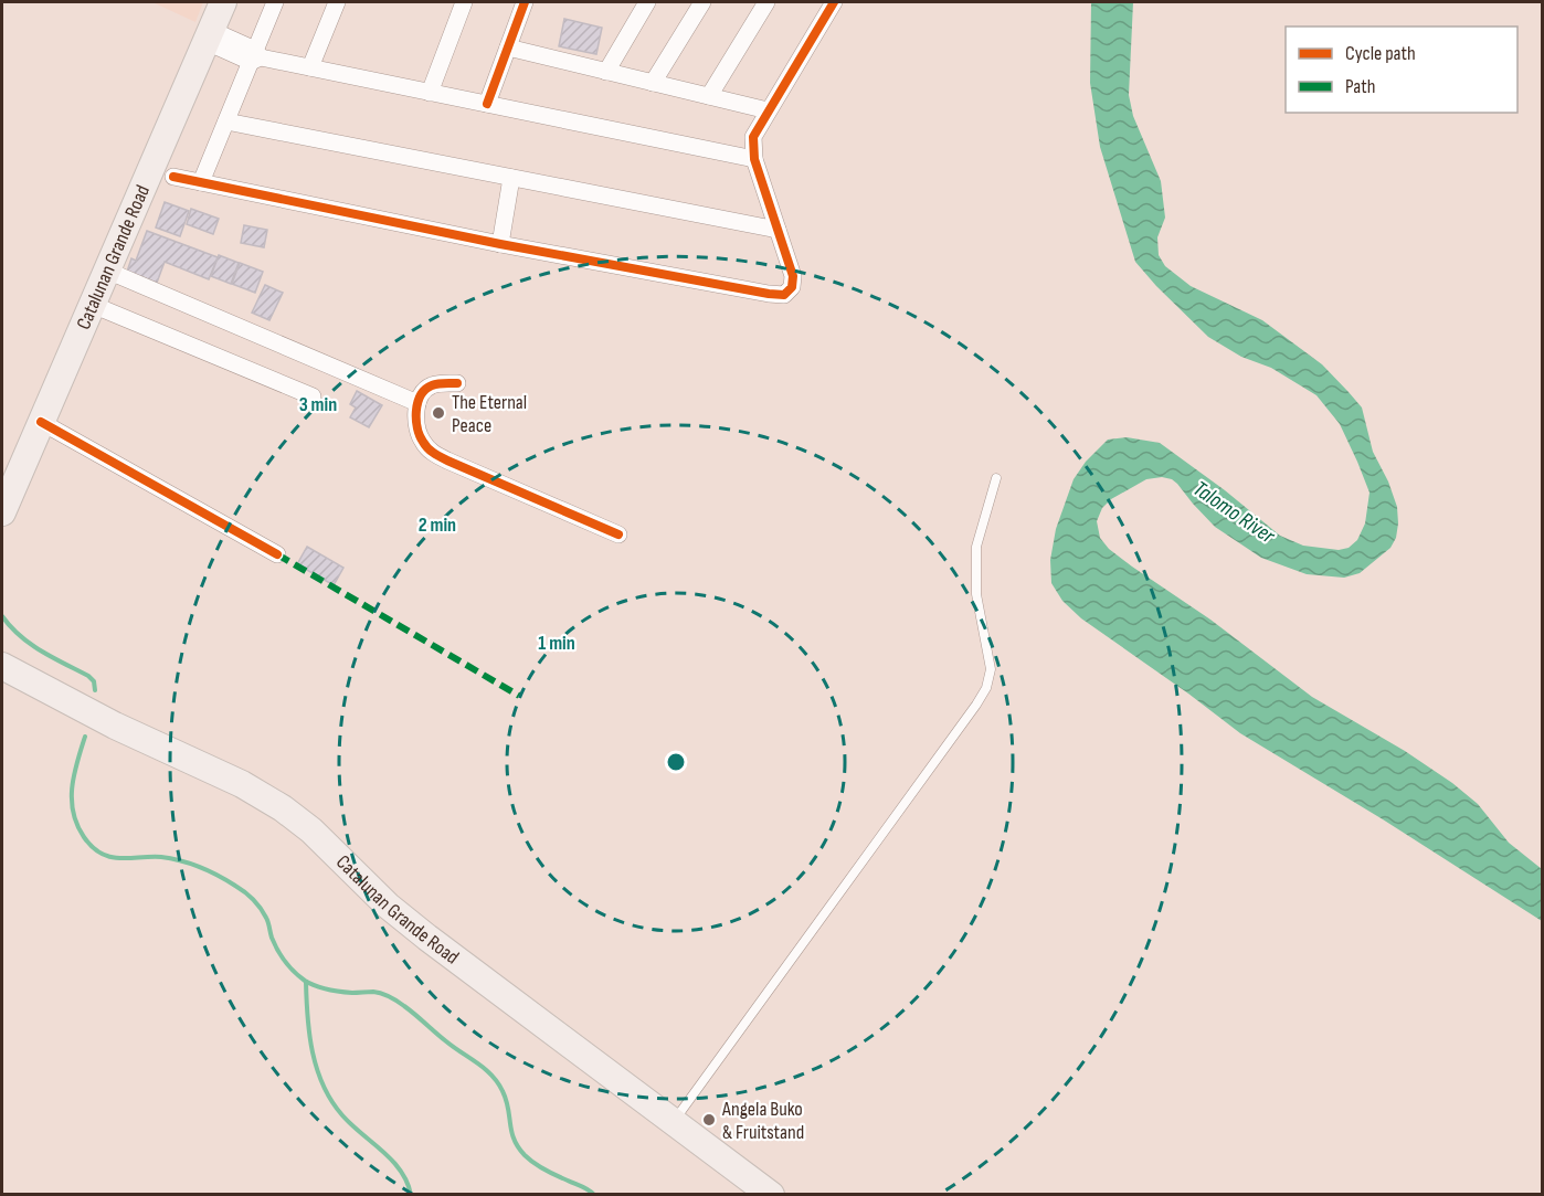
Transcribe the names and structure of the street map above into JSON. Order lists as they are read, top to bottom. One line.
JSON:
{"streets":{"main road":["Catalunan Grande Road"]},"water":["Talomo River"],"places":["The Eternal Peace","Angela Buko & Fruitstand"],"legend":["Cycle path","Path"],"rings":["3 min","2 min","1 min"]}
